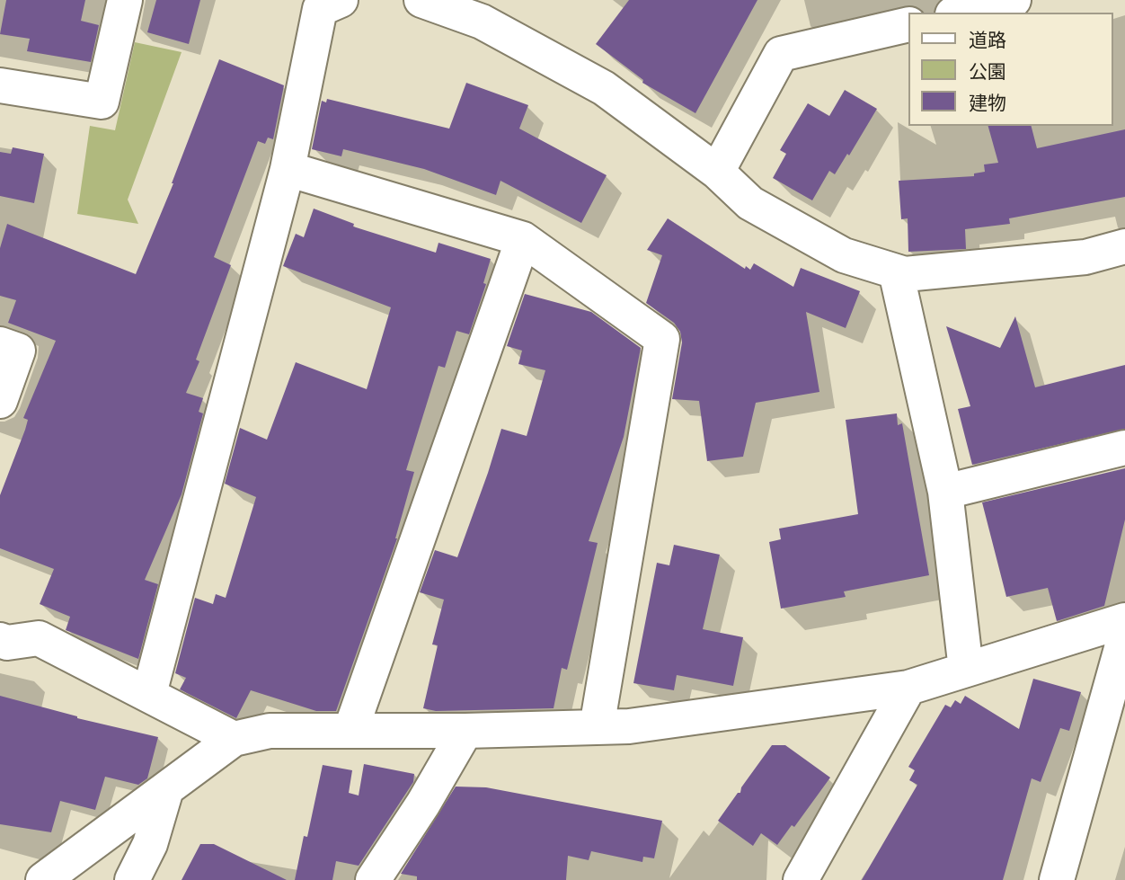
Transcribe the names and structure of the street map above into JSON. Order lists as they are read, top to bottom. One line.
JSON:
{"legend":["道路","公園","建物"]}
